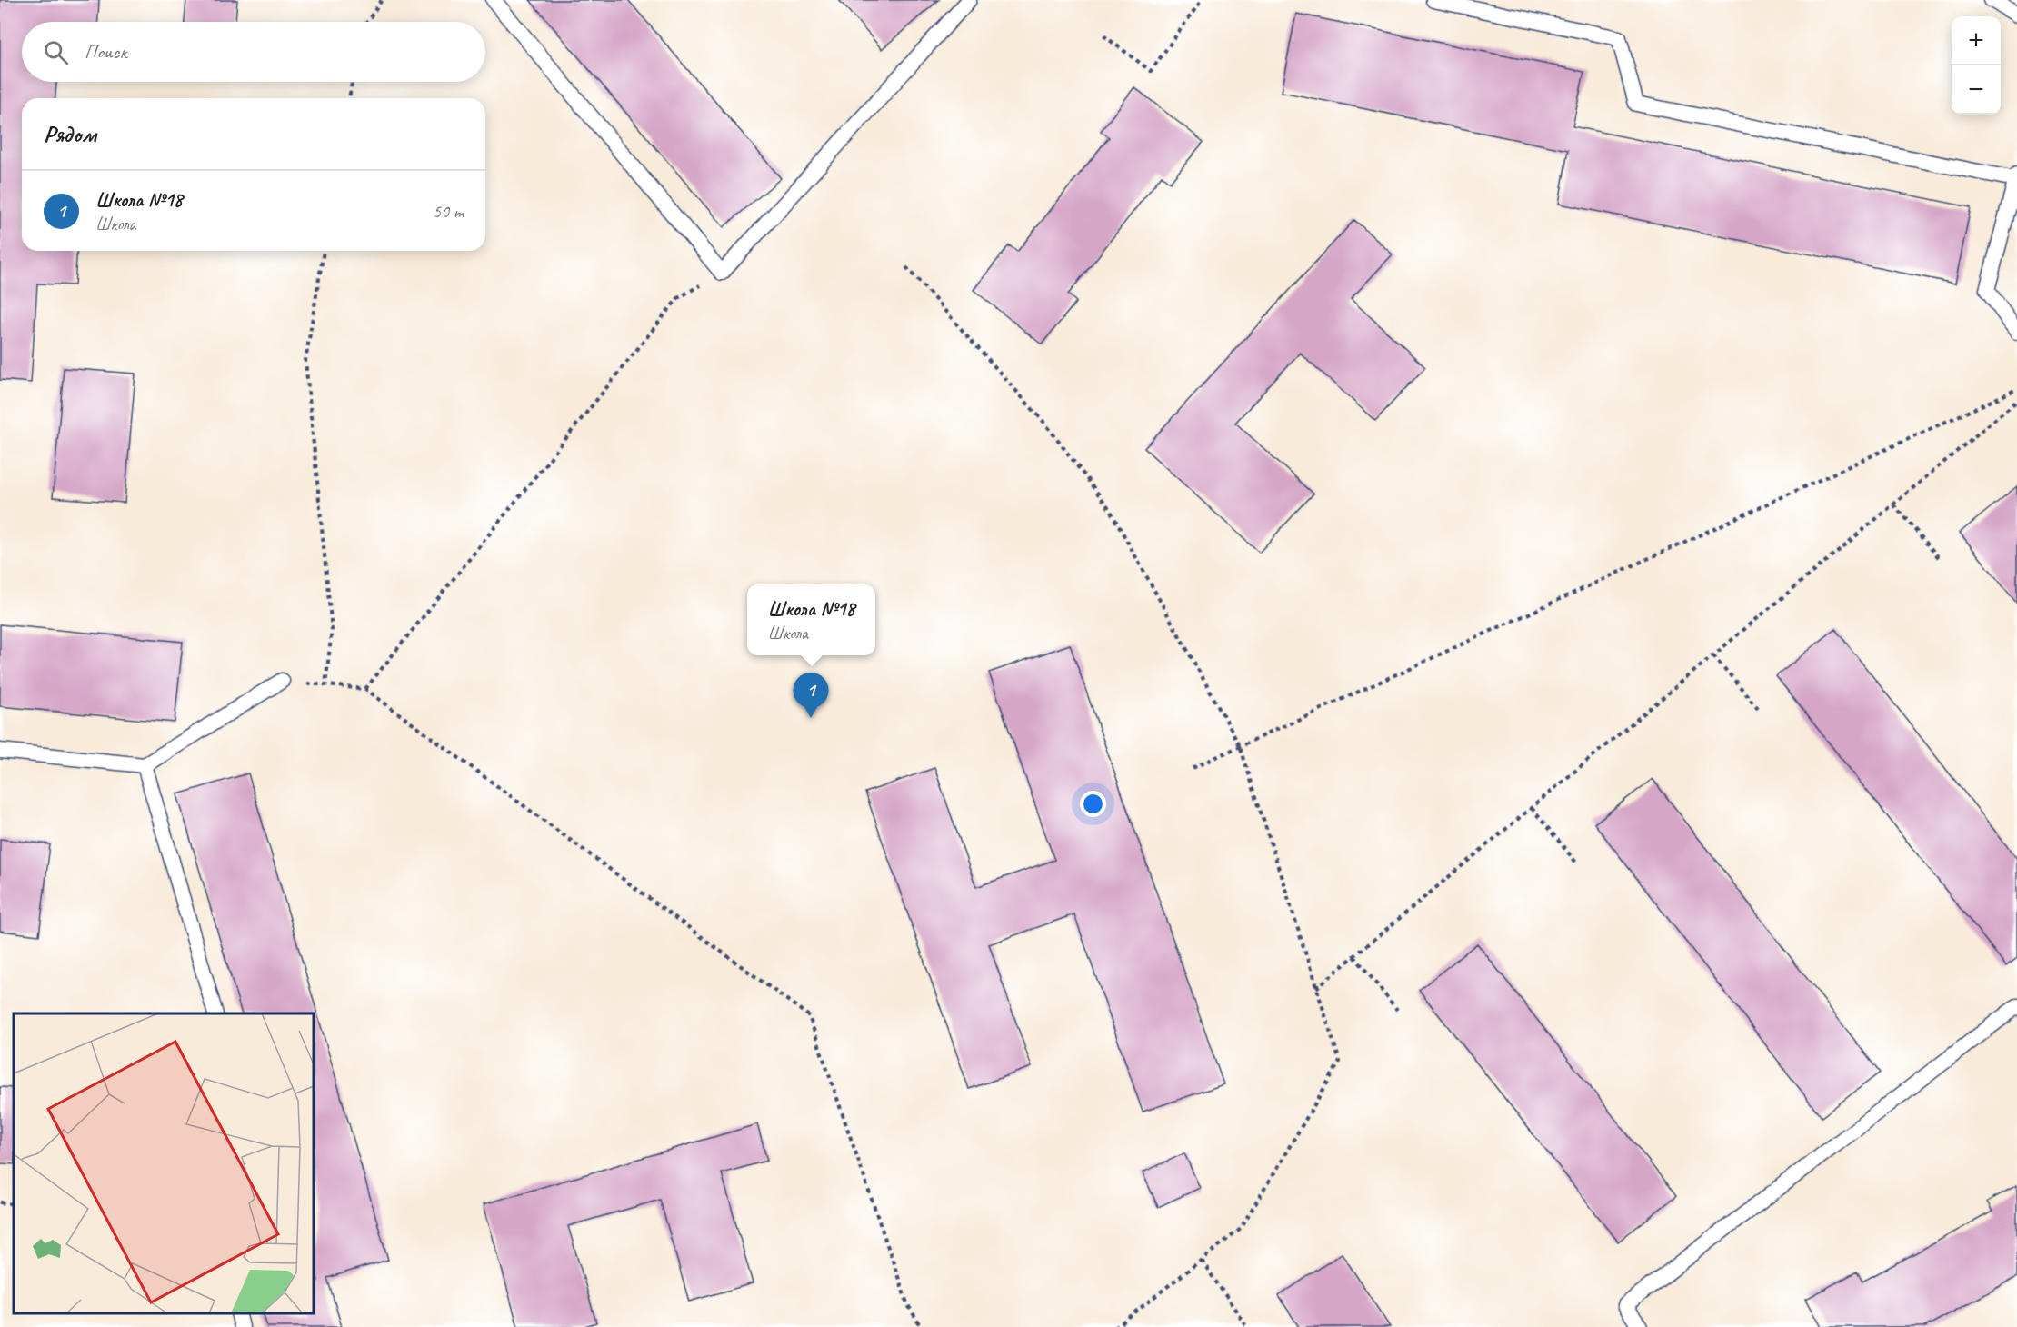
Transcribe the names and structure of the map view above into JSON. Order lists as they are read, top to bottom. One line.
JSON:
{"page":{"map_buttons":["+","−"],"search":"Поиск","heading":"Рядом","list":[{"mark":"1","name":"Школа №18","note":"Школа","value":"50 m"}],"popup":["Школа №18","Школа"],"pins":"1"}}
